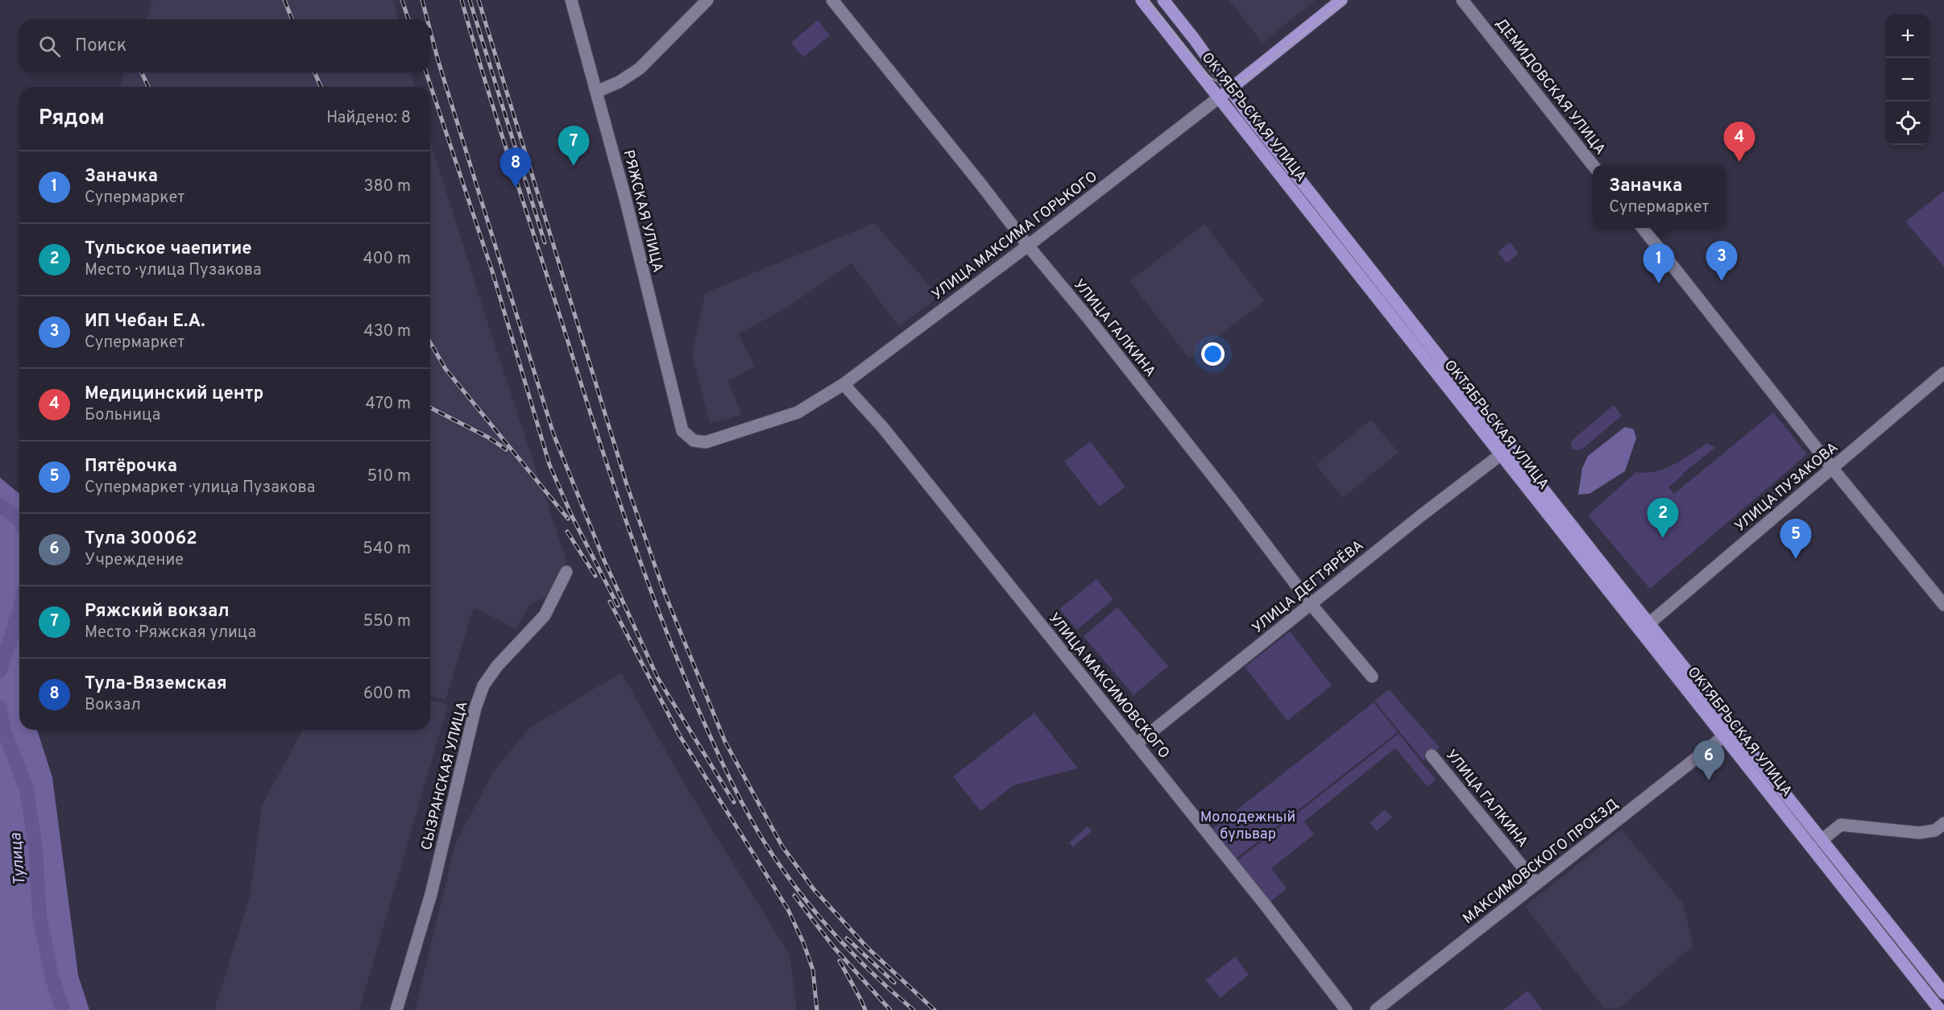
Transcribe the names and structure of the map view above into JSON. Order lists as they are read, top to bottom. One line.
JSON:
{"streets":{"main road":["ОКТЯБРЬСКАЯ УЛИЦА","УЛИЦА МАКСИМА ГОРЬКОГО"],"street":["ДЕМИДОВСКАЯ УЛИЦА","РЯЖСКАЯ УЛИЦА","УЛИЦА ГАЛКИНА","УЛИЦА ПУЗАКОВА","УЛИЦА ДЕГТЯРЁВА","УЛИЦА МАКСИМОВСКОГО","СЫЗРАНСКАЯ УЛИЦА","МАКСИМОВСКОГО ПРОЕЗД"]},"crossings":[["ОКТЯБРЬСКАЯ УЛИЦА","УЛИЦА МАКСИМА ГОРЬКОГО"],["ОКТЯБРЬСКАЯ УЛИЦА","УЛИЦА ПУЗАКОВА"],["ОКТЯБРЬСКАЯ УЛИЦА","УЛИЦА ДЕГТЯРЁВА"],["ОКТЯБРЬСКАЯ УЛИЦА","МАКСИМОВСКОГО ПРОЕЗД"],["РЯЖСКАЯ УЛИЦА","УЛИЦА МАКСИМА ГОРЬКОГО"],["УЛИЦА МАКСИМА ГОРЬКОГО","УЛИЦА ГАЛКИНА"],["УЛИЦА МАКСИМА ГОРЬКОГО","УЛИЦА МАКСИМОВСКОГО"],["УЛИЦА ГАЛКИНА","УЛИЦА ДЕГТЯРЁВА"],["УЛИЦА ГАЛКИНА","МАКСИМОВСКОГО ПРОЕЗД"],["УЛИЦА ДЕГТЯРЁВА","УЛИЦА МАКСИМОВСКОГО"]],"water":["Тулица"],"parks":["Молодежный бульвар"],"page":{"map_buttons":["+","−"],"search":"Поиск","heading":["Рядом","Найдено: 8"],"pins":["4","7","8","3","1","2","5","6"],"list":[{"mark":"1","name":"Заначка","note":"Супермаркет","value":"380 m"},{"mark":"2","name":"Тульское чаепитие","note":"Место · улица Пузакова","value":"400 m"},{"mark":"3","name":"ИП Чебан Е.А.","note":"Супермаркет","value":"430 m"},{"mark":"4","name":"Медицинский центр","note":"Больница","value":"470 m"},{"mark":"5","name":"Пятёрочка","note":"Супермаркет · улица Пузакова","value":"510 m"},{"mark":"6","name":"Тула 300062","note":"Учреждение","value":"540 m"},{"mark":"7","name":"Ряжский вокзал","note":"Место · Ряжская улица","value":"550 m"},{"mark":"8","name":"Тула-Вяземская","note":"Вокзал","value":"600 m"}],"popup":["Заначка","Супермаркет"]}}
